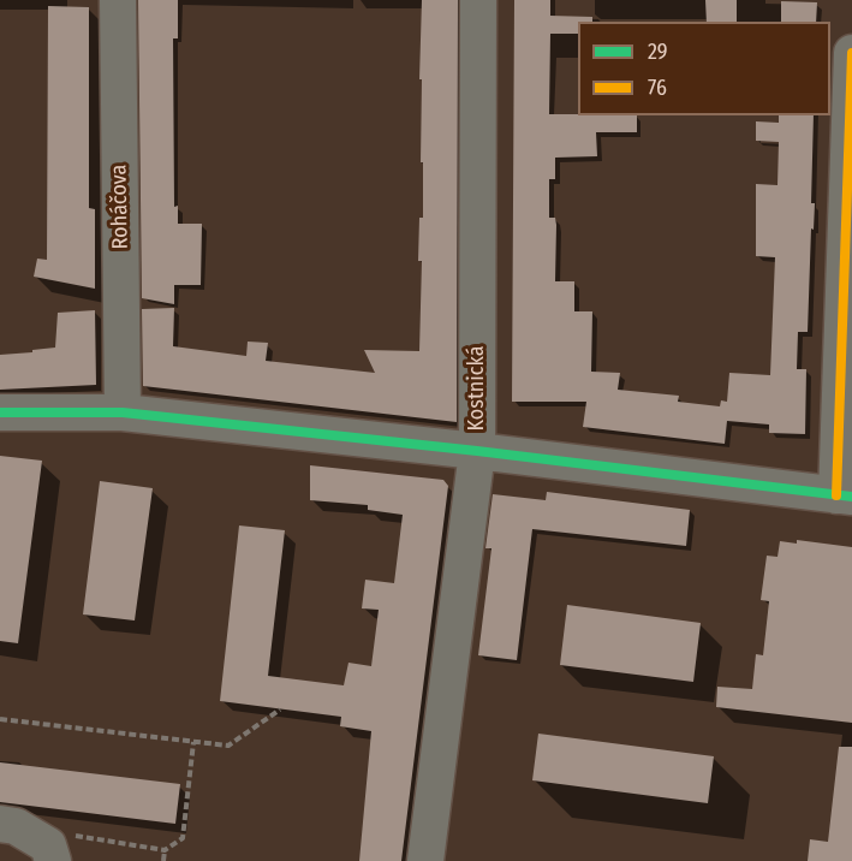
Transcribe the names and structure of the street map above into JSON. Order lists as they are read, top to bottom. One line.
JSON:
{"streets":{"street":["Roháčova","Kostnická"]},"lines":["transit line 76","transit line 29"],"legend":["29","76"]}
